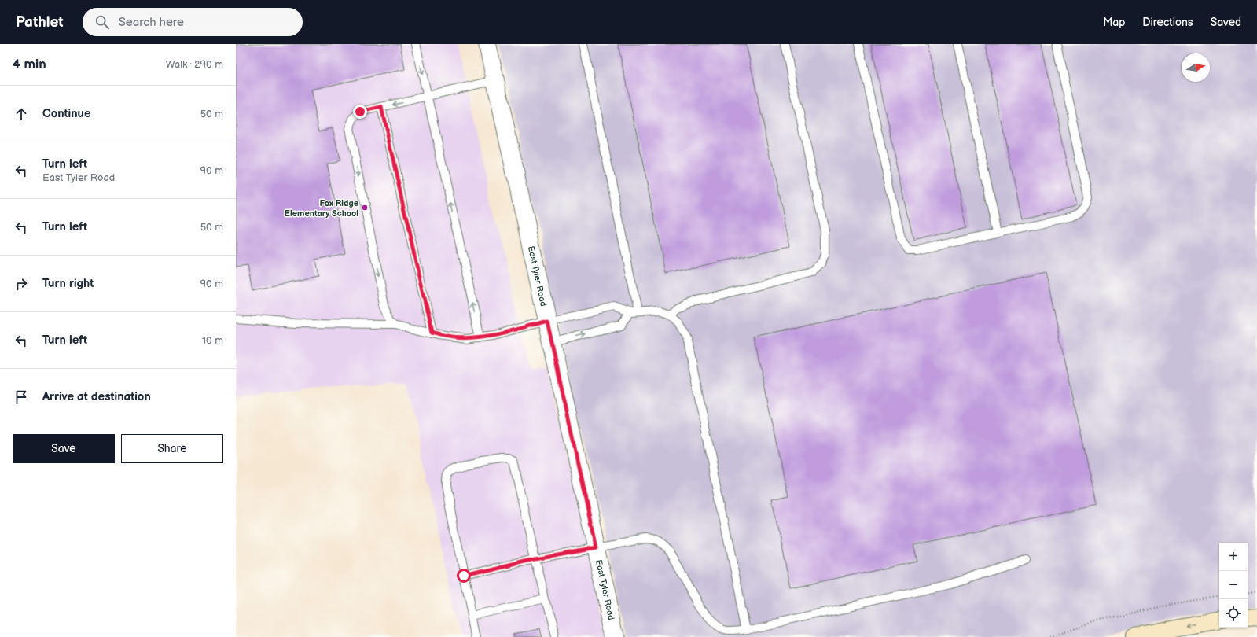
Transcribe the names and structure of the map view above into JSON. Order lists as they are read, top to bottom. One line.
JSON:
{"streets":{"street":["East Tyler Road"]},"places":["Fox Ridge Elementary School"],"north":"right","page":{"header":"Pathlet","search":"Search here","nav":["Map","Directions","Saved"],"heading":["4 min","Walk · 290 m"],"list":[["Continue","50 m"],["Turn left","East Tyler Road","90 m"],["Turn left","50 m"],["Turn right","90 m"],["Turn left","10 m"],"Arrive at destination"],"buttons":["Save","Share"],"map_buttons":["+","−"]}}
